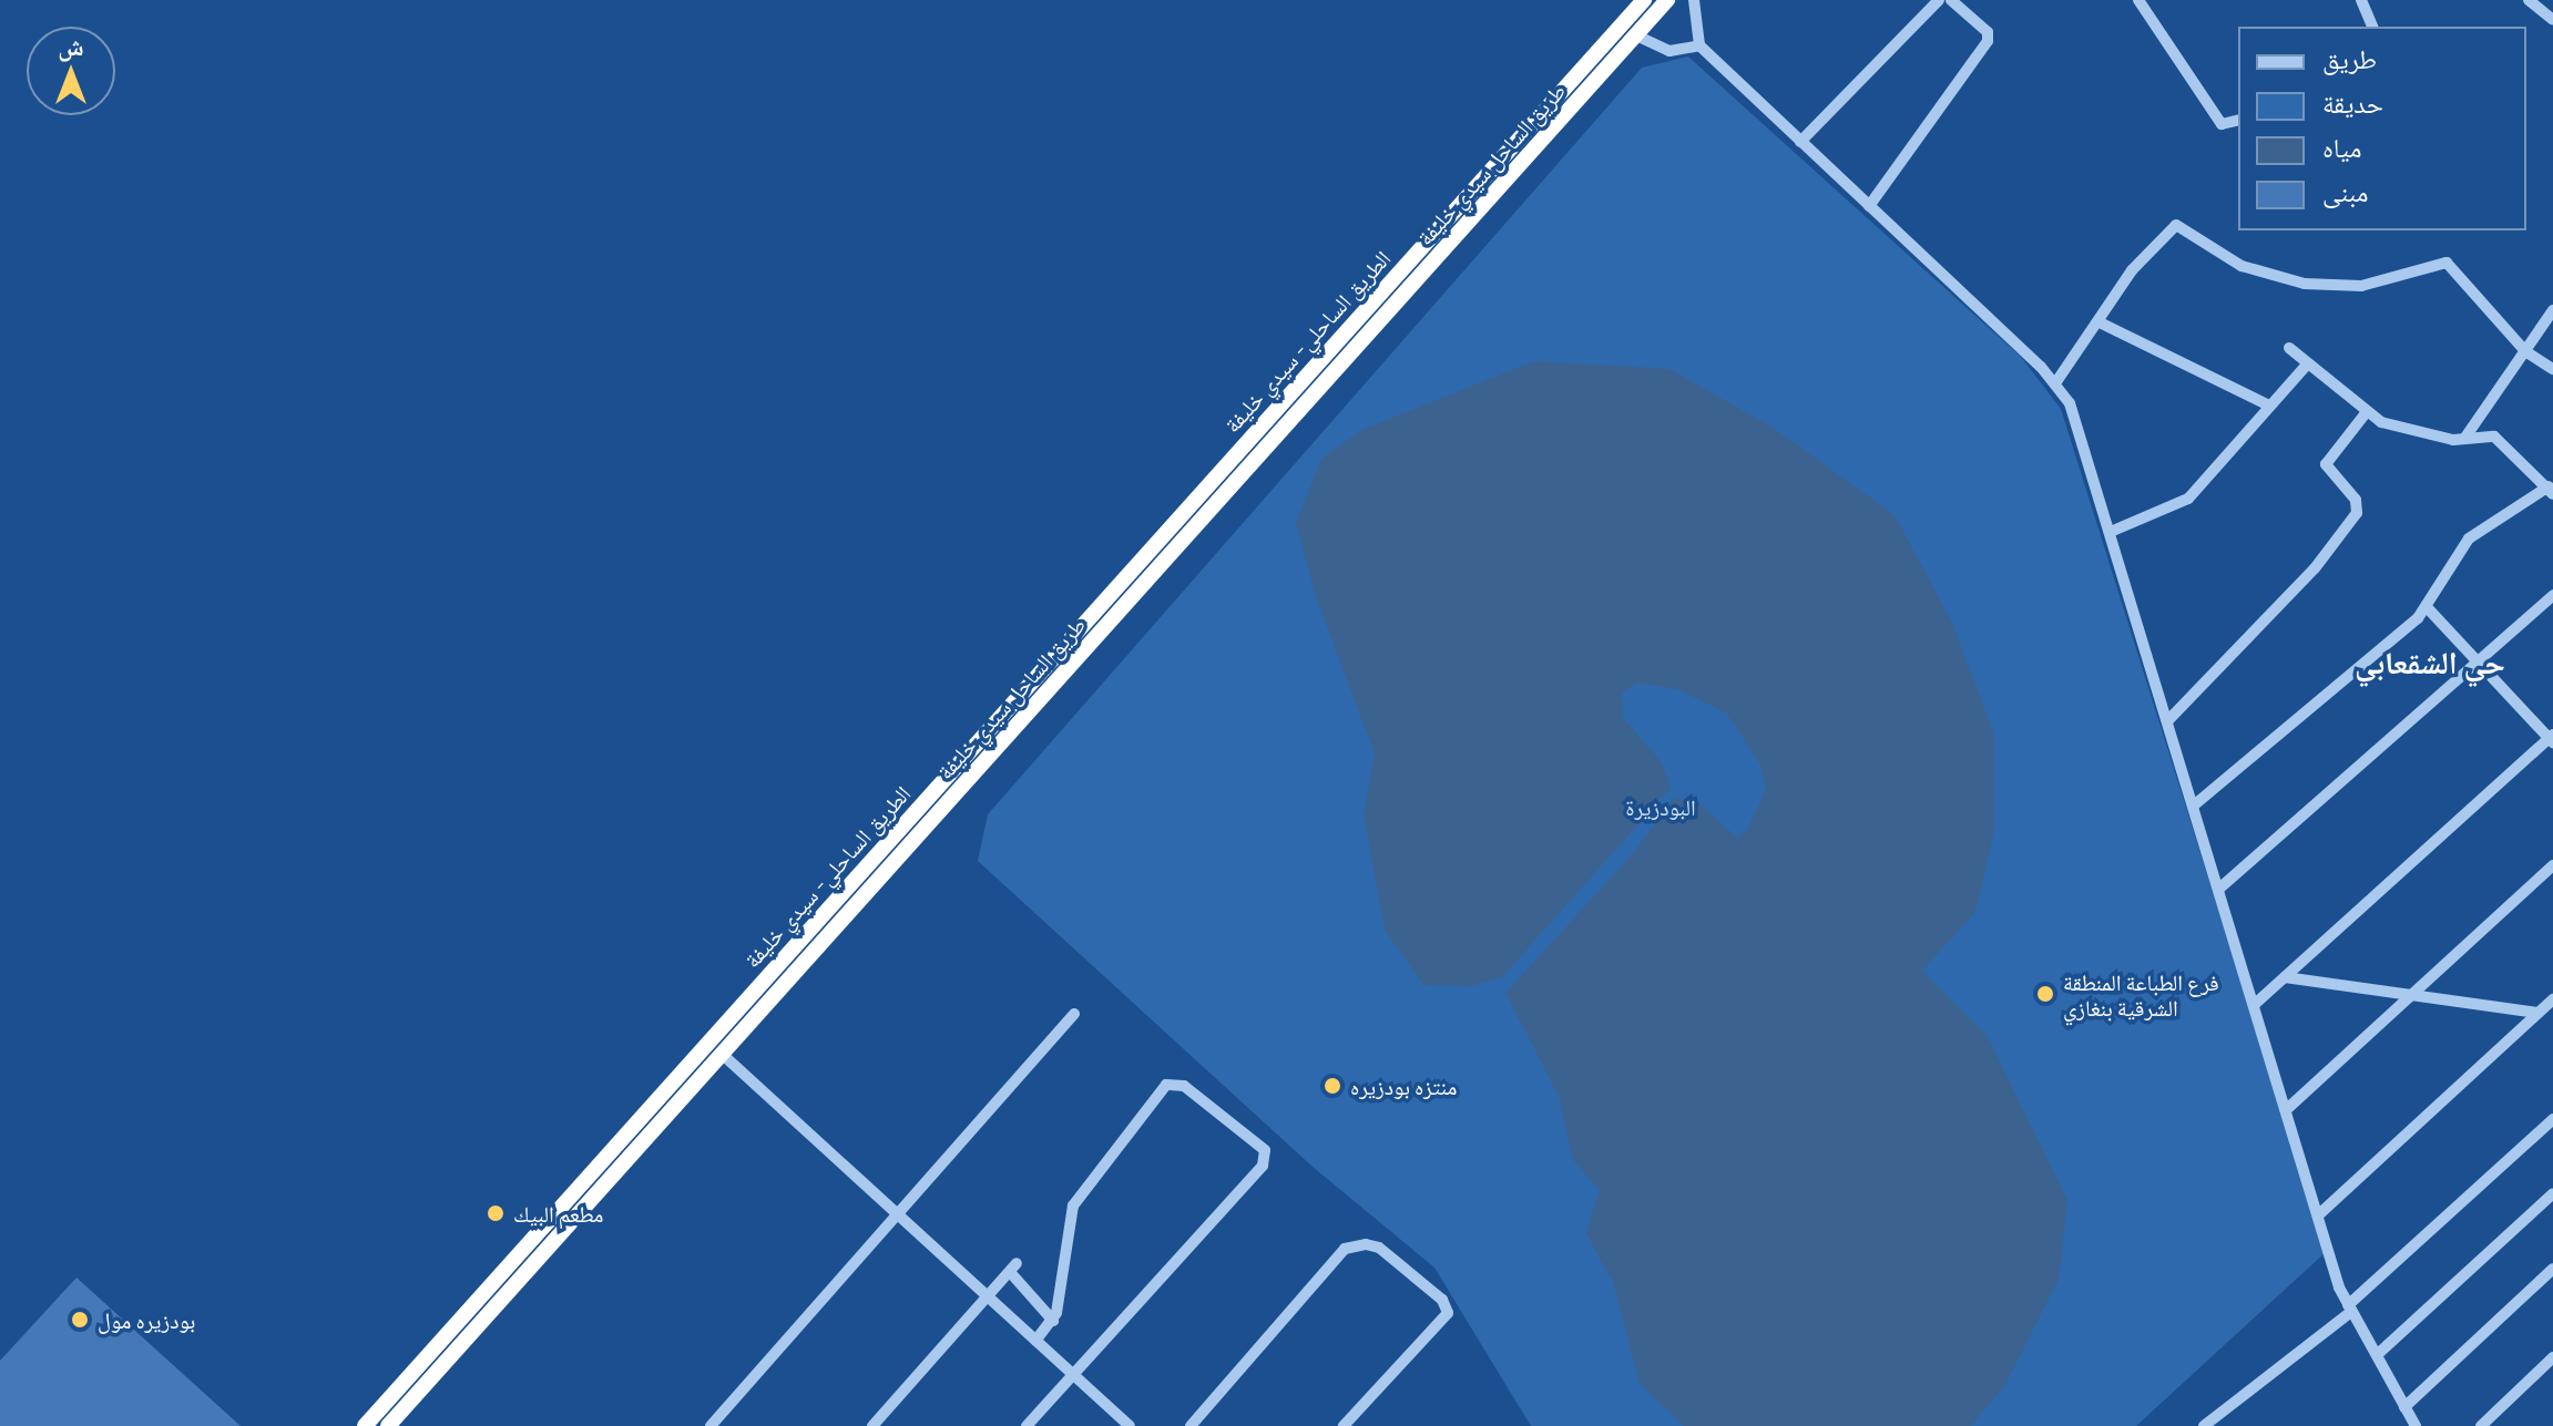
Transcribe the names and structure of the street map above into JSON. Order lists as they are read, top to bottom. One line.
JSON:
{"streets":{"highway":["طريق الساحل سيدي خليفة","الطريق الساحلي- سيدي خليفة"]},"districts":["حي الشقعابي"],"parks":["البودزيرة"],"places":["فرع الطباعة المنطقة الشرقية بنغازي","منتزه بودزيره","مطعم البيك","بودزيره مول"],"legend":["طريق","حديقة","مياه","مبنى"],"north":"top"}
